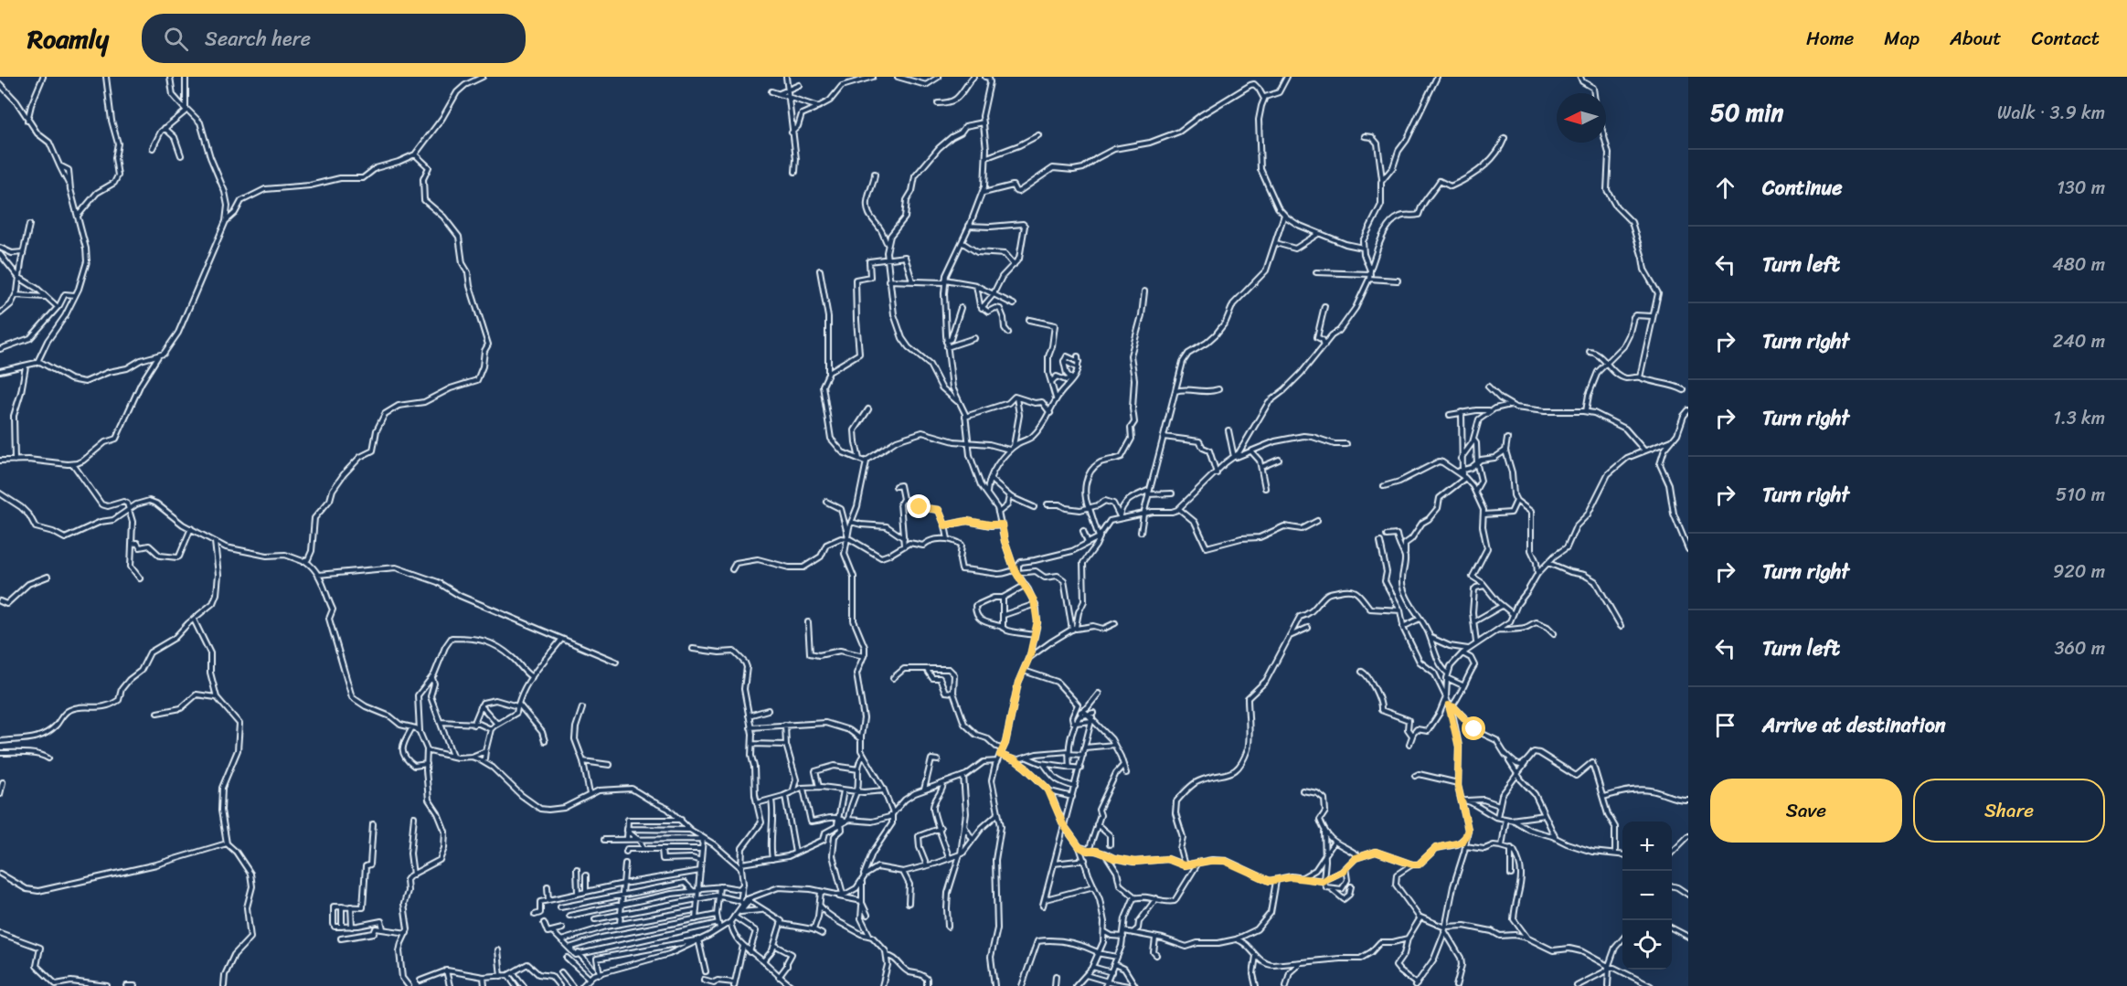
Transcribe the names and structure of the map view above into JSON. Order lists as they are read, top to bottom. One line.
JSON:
{"north":"left","page":{"header":"Roamly","search":"Search here","nav":["Home","Map","About","Contact"],"heading":["50 min","Walk · 3.9 km"],"list":[["Continue","130 m"],["Turn left","480 m"],["Turn right","240 m"],["Turn right","1.3 km"],["Turn right","510 m"],["Turn right","920 m"],["Turn left","360 m"],"Arrive at destination"],"buttons":["Save","Share"],"map_buttons":["+","−"]}}
